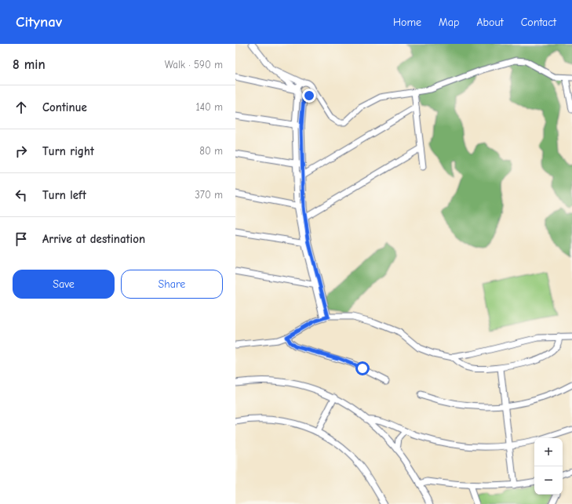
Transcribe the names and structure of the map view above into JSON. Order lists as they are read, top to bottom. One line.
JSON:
{"page":{"header":"Citynav","nav":["Home","Map","About","Contact"],"heading":["8 min","Walk · 590 m"],"list":[["Continue","140 m"],["Turn right","80 m"],["Turn left","370 m"],"Arrive at destination"],"buttons":["Save","Share"],"map_buttons":["+","−"]}}
